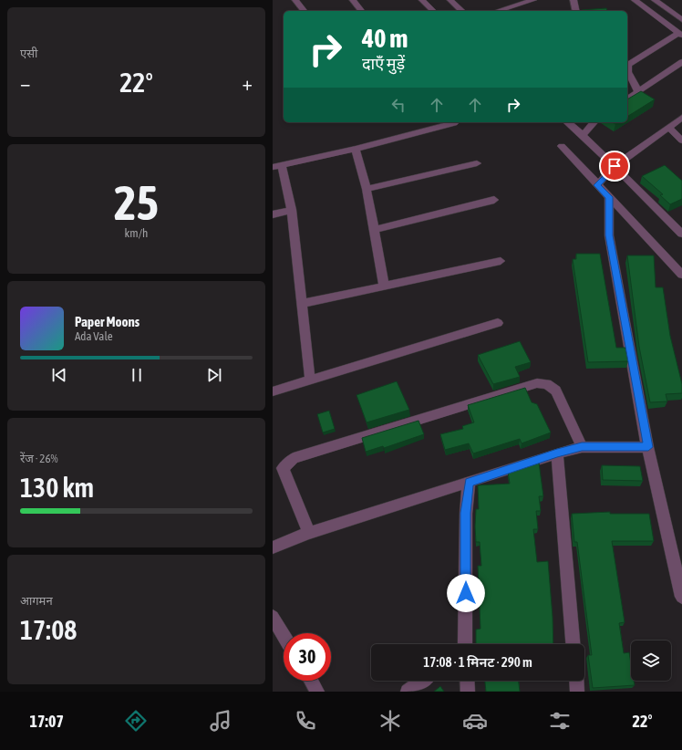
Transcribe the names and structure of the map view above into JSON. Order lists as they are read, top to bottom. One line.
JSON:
{"page":{"tile":["एसी",["25","km/h"],["रेंज · 26%","130 km"],["आगमन","17:08"]],"turn":["40 m","दाएँ मुड़ें"],"heat":["−","22°","+"],"song":["Paper Moons","Ada Vale"],"limit":"30","trip":"17:08 · 1 मिनट · 290 m","tabs":["17:07","22°"]}}
